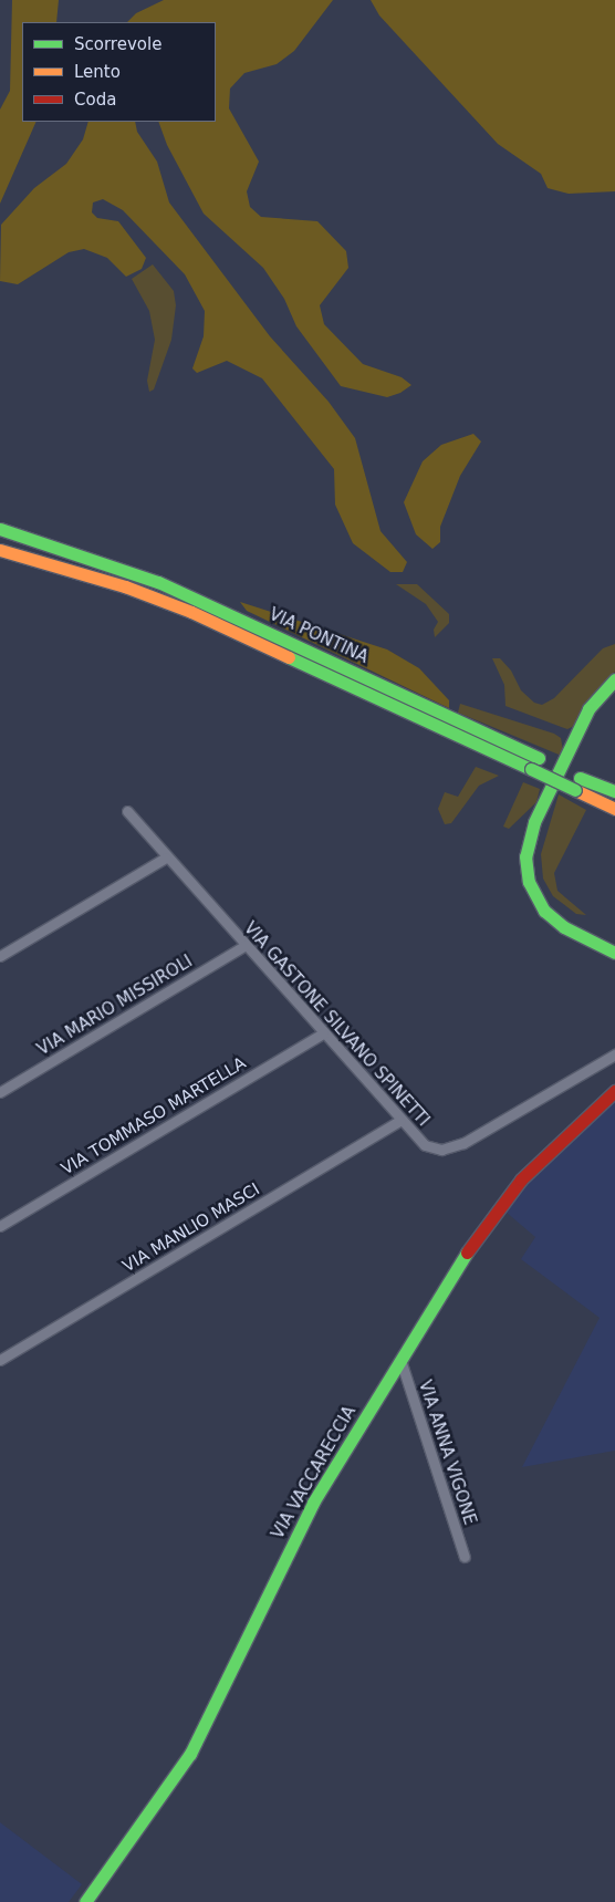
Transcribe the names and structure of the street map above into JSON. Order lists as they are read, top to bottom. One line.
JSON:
{"streets":{"main road":["VIA PONTINA","VIA VACCARECCIA"],"street":["VIA MARIO MISSIROLI","VIA GASTONE SILVANO SPINETTI","VIA TOMMASO MARTELLA","VIA MANLIO MASCI","VIA ANNA VIGONE"]},"crossings":[["VIA MARIO MISSIROLI","VIA GASTONE SILVANO SPINETTI"],["VIA GASTONE SILVANO SPINETTI","VIA TOMMASO MARTELLA"],["VIA GASTONE SILVANO SPINETTI","VIA MANLIO MASCI"],["VIA ANNA VIGONE","VIA VACCARECCIA"]],"legend":["Scorrevole","Lento","Coda"]}
